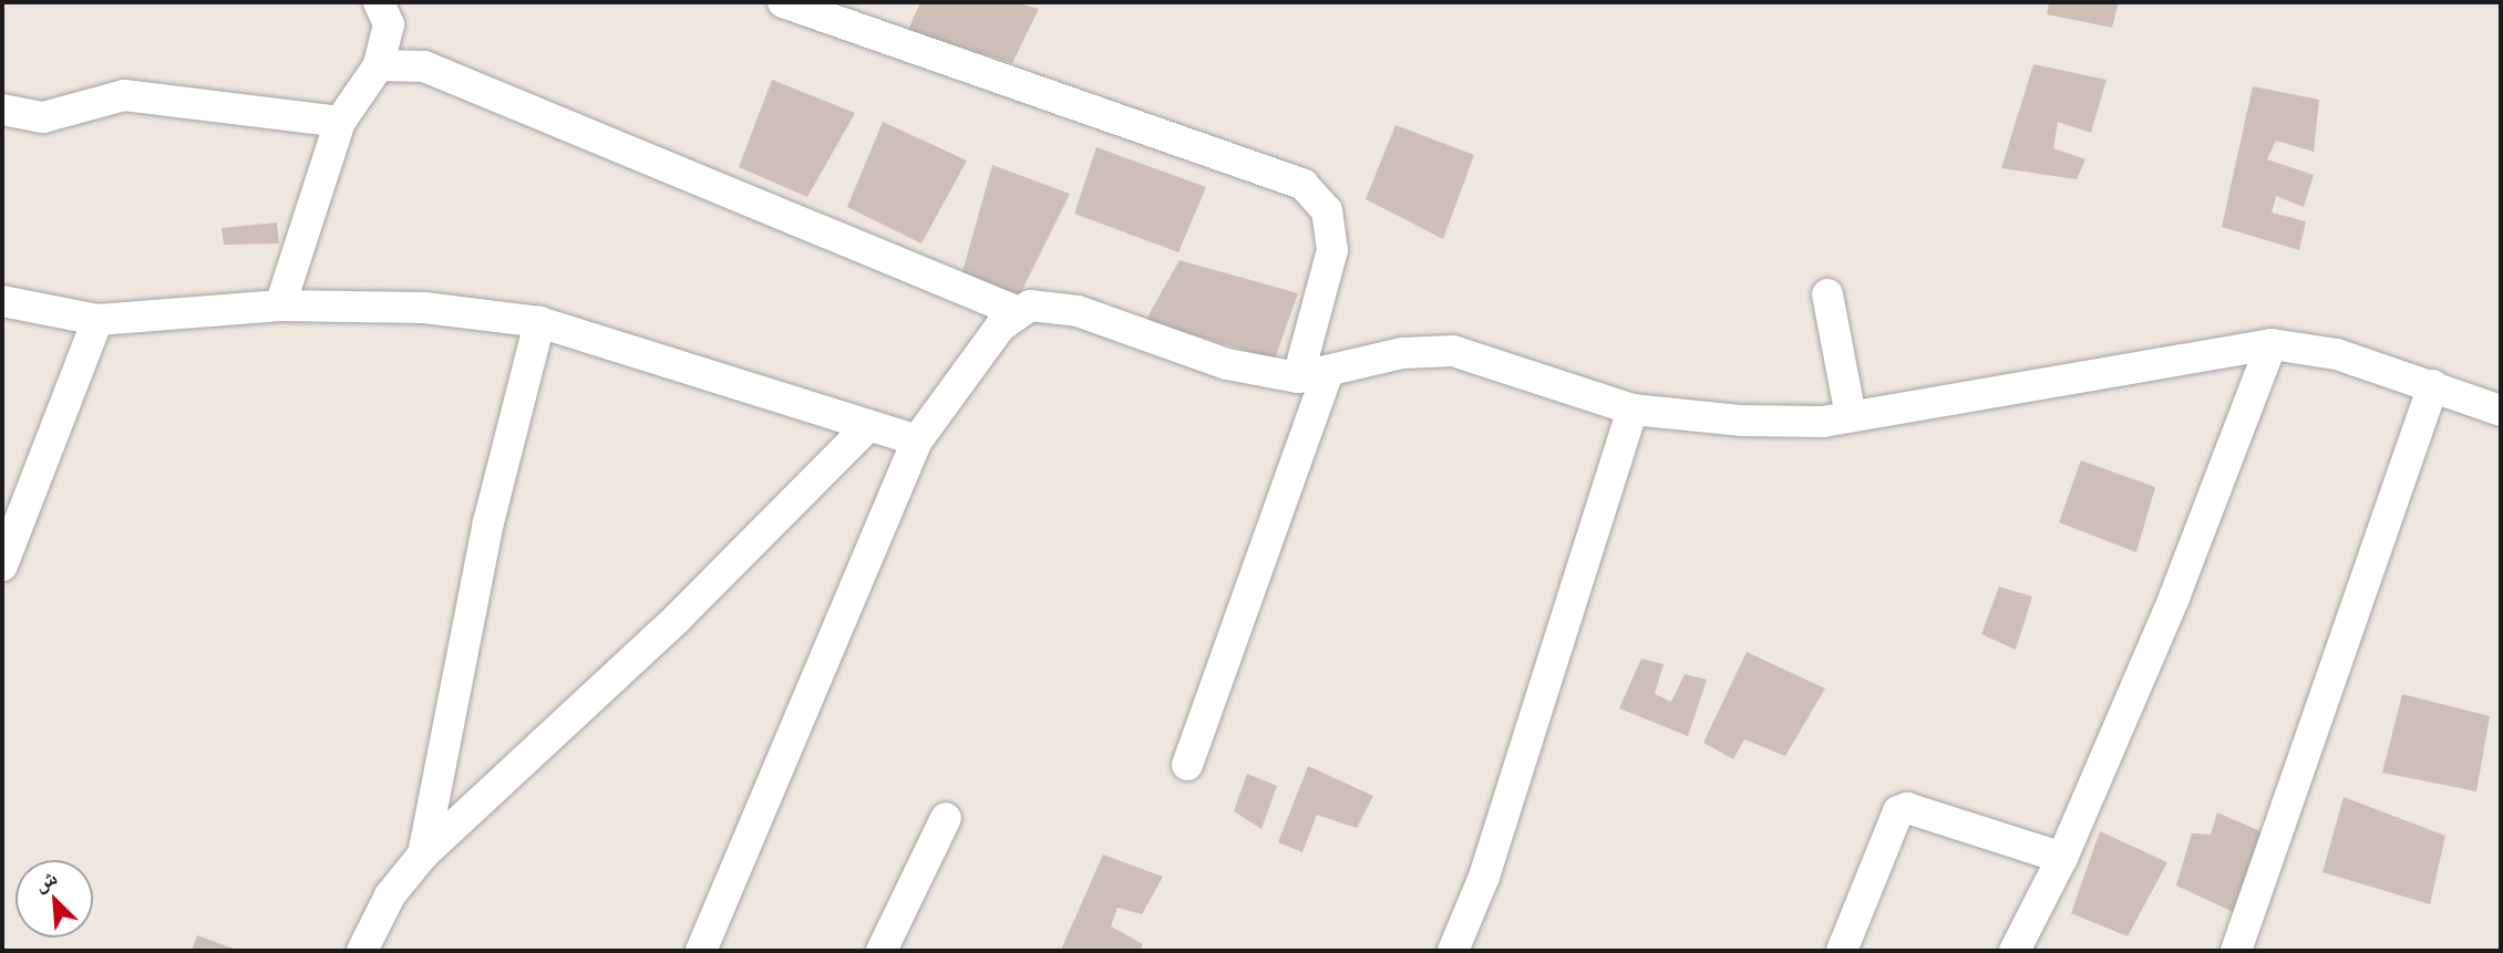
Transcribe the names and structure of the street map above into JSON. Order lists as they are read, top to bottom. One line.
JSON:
{"north":"top left"}
